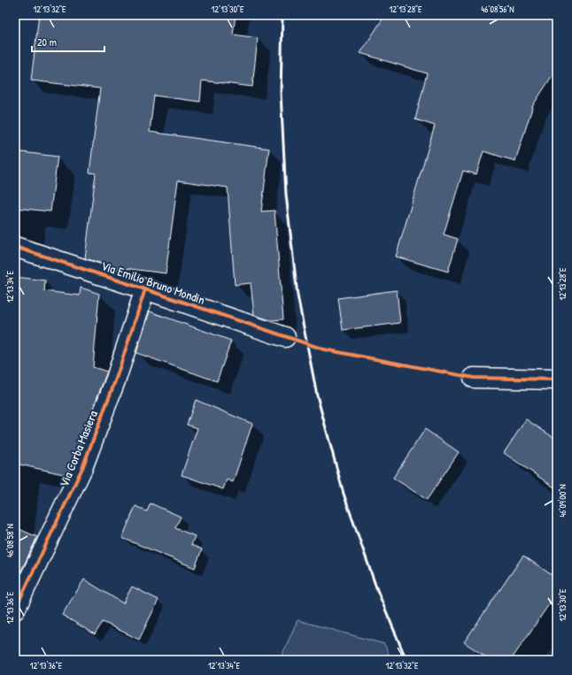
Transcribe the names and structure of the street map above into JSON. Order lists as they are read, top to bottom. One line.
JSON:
{"streets":{"street":["Via Emilio Bruno Mondin","Via Corba Masiera"]},"crossings":[["Via Emilio Bruno Mondin","Via Corba Masiera"]],"scale_bar":"20 m","coordinates":["12°13'32\"E","12°13'30\"E","12°13'28\"E","46°08'56\"N","12°13'34\"E","46°09'00\"N","46°08'58\"N","12°13'36\"E"]}
